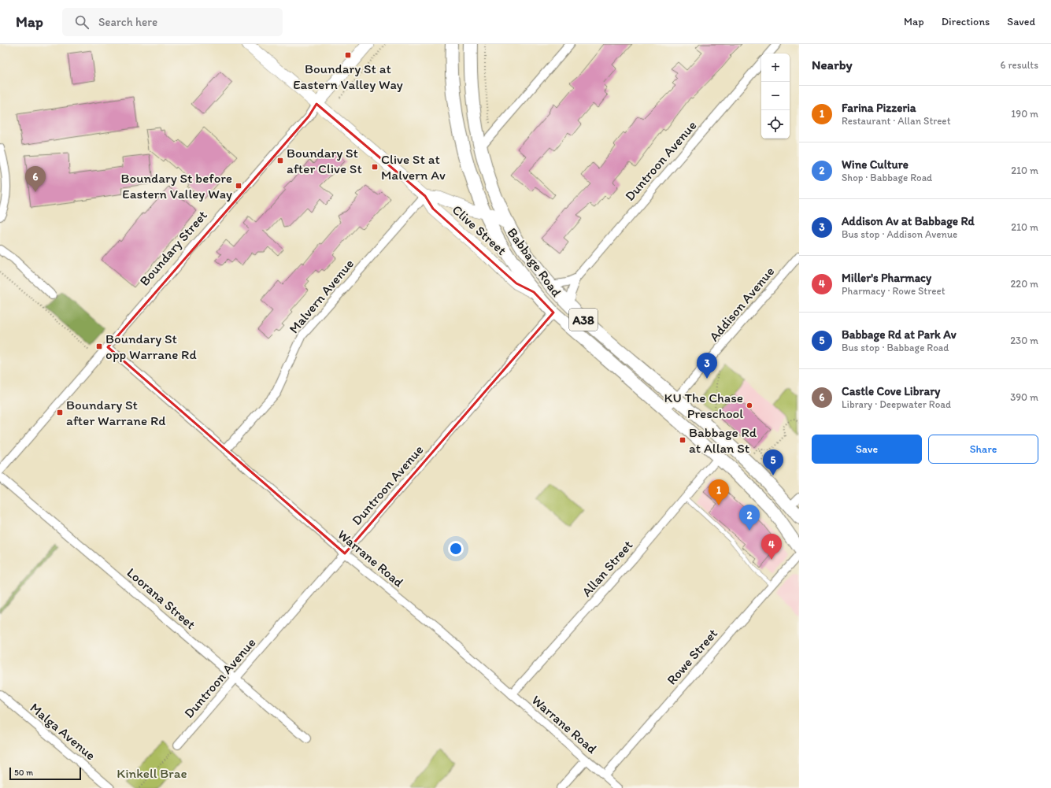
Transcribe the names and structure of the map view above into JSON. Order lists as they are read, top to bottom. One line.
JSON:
{"streets":{"highway":["Babbage Road","A38"],"main road":["Clive Street","Boundary Street"],"street":["Duntroon Avenue","Malvern Avenue","Addison Avenue","Warrane Road","Allan Street","Loorana Street","Rowe Street","Malga Avenue"]},"crossings":[["Duntroon Avenue","Babbage Road"],["Duntroon Avenue","Warrane Road"],["Duntroon Avenue","Loorana Street"],["Clive Street","Boundary Street"],["Clive Street","Babbage Road"],["Clive Street","Malvern Avenue"],["Boundary Street","Warrane Road"],["Babbage Road","Addison Avenue"],["Babbage Road","Allan Street"],["Malvern Avenue","Warrane Road"],["Warrane Road","Allan Street"],["Warrane Road","Rowe Street"]],"parks":["Kinkell Brae"],"places":{"transit":["Boundary St at Eastern Valley Way","Boundary St after Clive St","Clive St at Malvern Av","Boundary St before Eastern Valley Way","Boundary St opp Warrane Rd","Boundary St after Warrane Rd","Babbage Rd at Allan St"],"other":["KU The Chase Preschool"]},"scale_bar":"50 m","page":{"header":"Map","search":"Search here","nav":["Map","Directions","Saved"],"heading":["Nearby","6 results"],"map_buttons":["+","−"],"list":[{"mark":"1","name":"Farina Pizzeria","note":"Restaurant · Allan Street","value":"190 m"},{"mark":"2","name":"Wine Culture","note":"Shop · Babbage Road","value":"210 m"},{"mark":"3","name":"Addison Av at Babbage Rd","note":"Bus stop · Addison Avenue","value":"210 m"},{"mark":"4","name":"Miller's Pharmacy","note":"Pharmacy · Rowe Street","value":"220 m"},{"mark":"5","name":"Babbage Rd at Park Av","note":"Bus stop · Babbage Road","value":"230 m"},{"mark":"6","name":"Castle Cove Library","note":"Library · Deepwater Road","value":"390 m"}],"pins":["6","3","5","1","2","4"],"buttons":["Save","Share"],"scale":"50 m"}}
